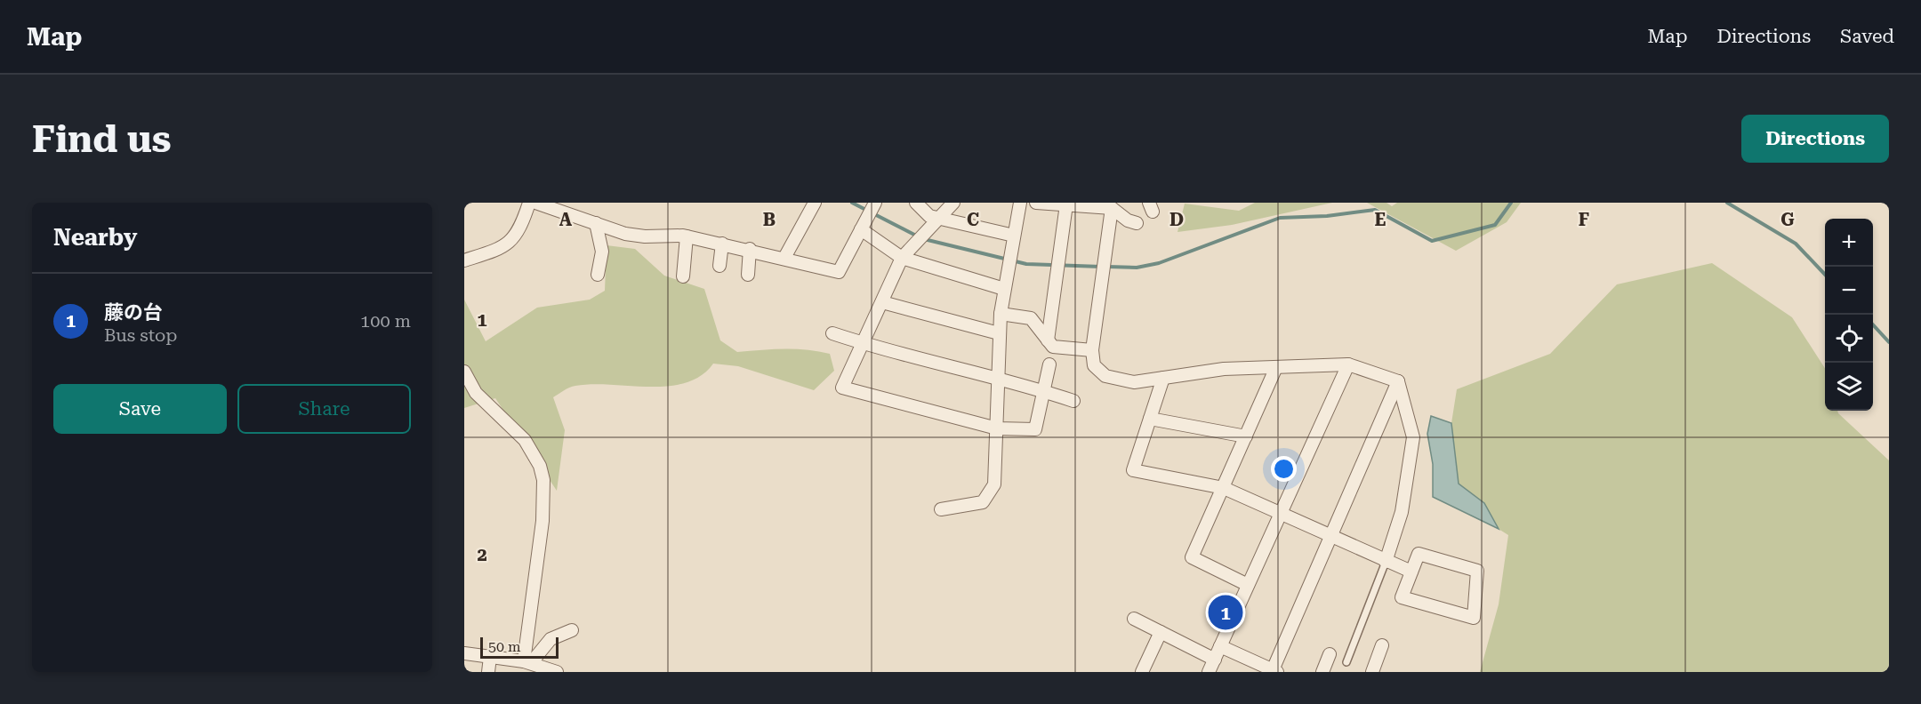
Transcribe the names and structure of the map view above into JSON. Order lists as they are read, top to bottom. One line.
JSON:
{"scale_bar":"50 m","page":{"header":"Map","nav":["Map","Directions","Saved"],"buttons":["Directions",["Save","Share"]],"title":"Find us","heading":"Nearby","map_buttons":["+","−"],"list":[{"mark":"1","name":"藤の台","note":"Bus stop","value":"100 m"}],"pins":"1","scale":"50 m"},"grid":{"columns":["A","B","C","D","E","F","G"],"rows":["1","2"]}}
